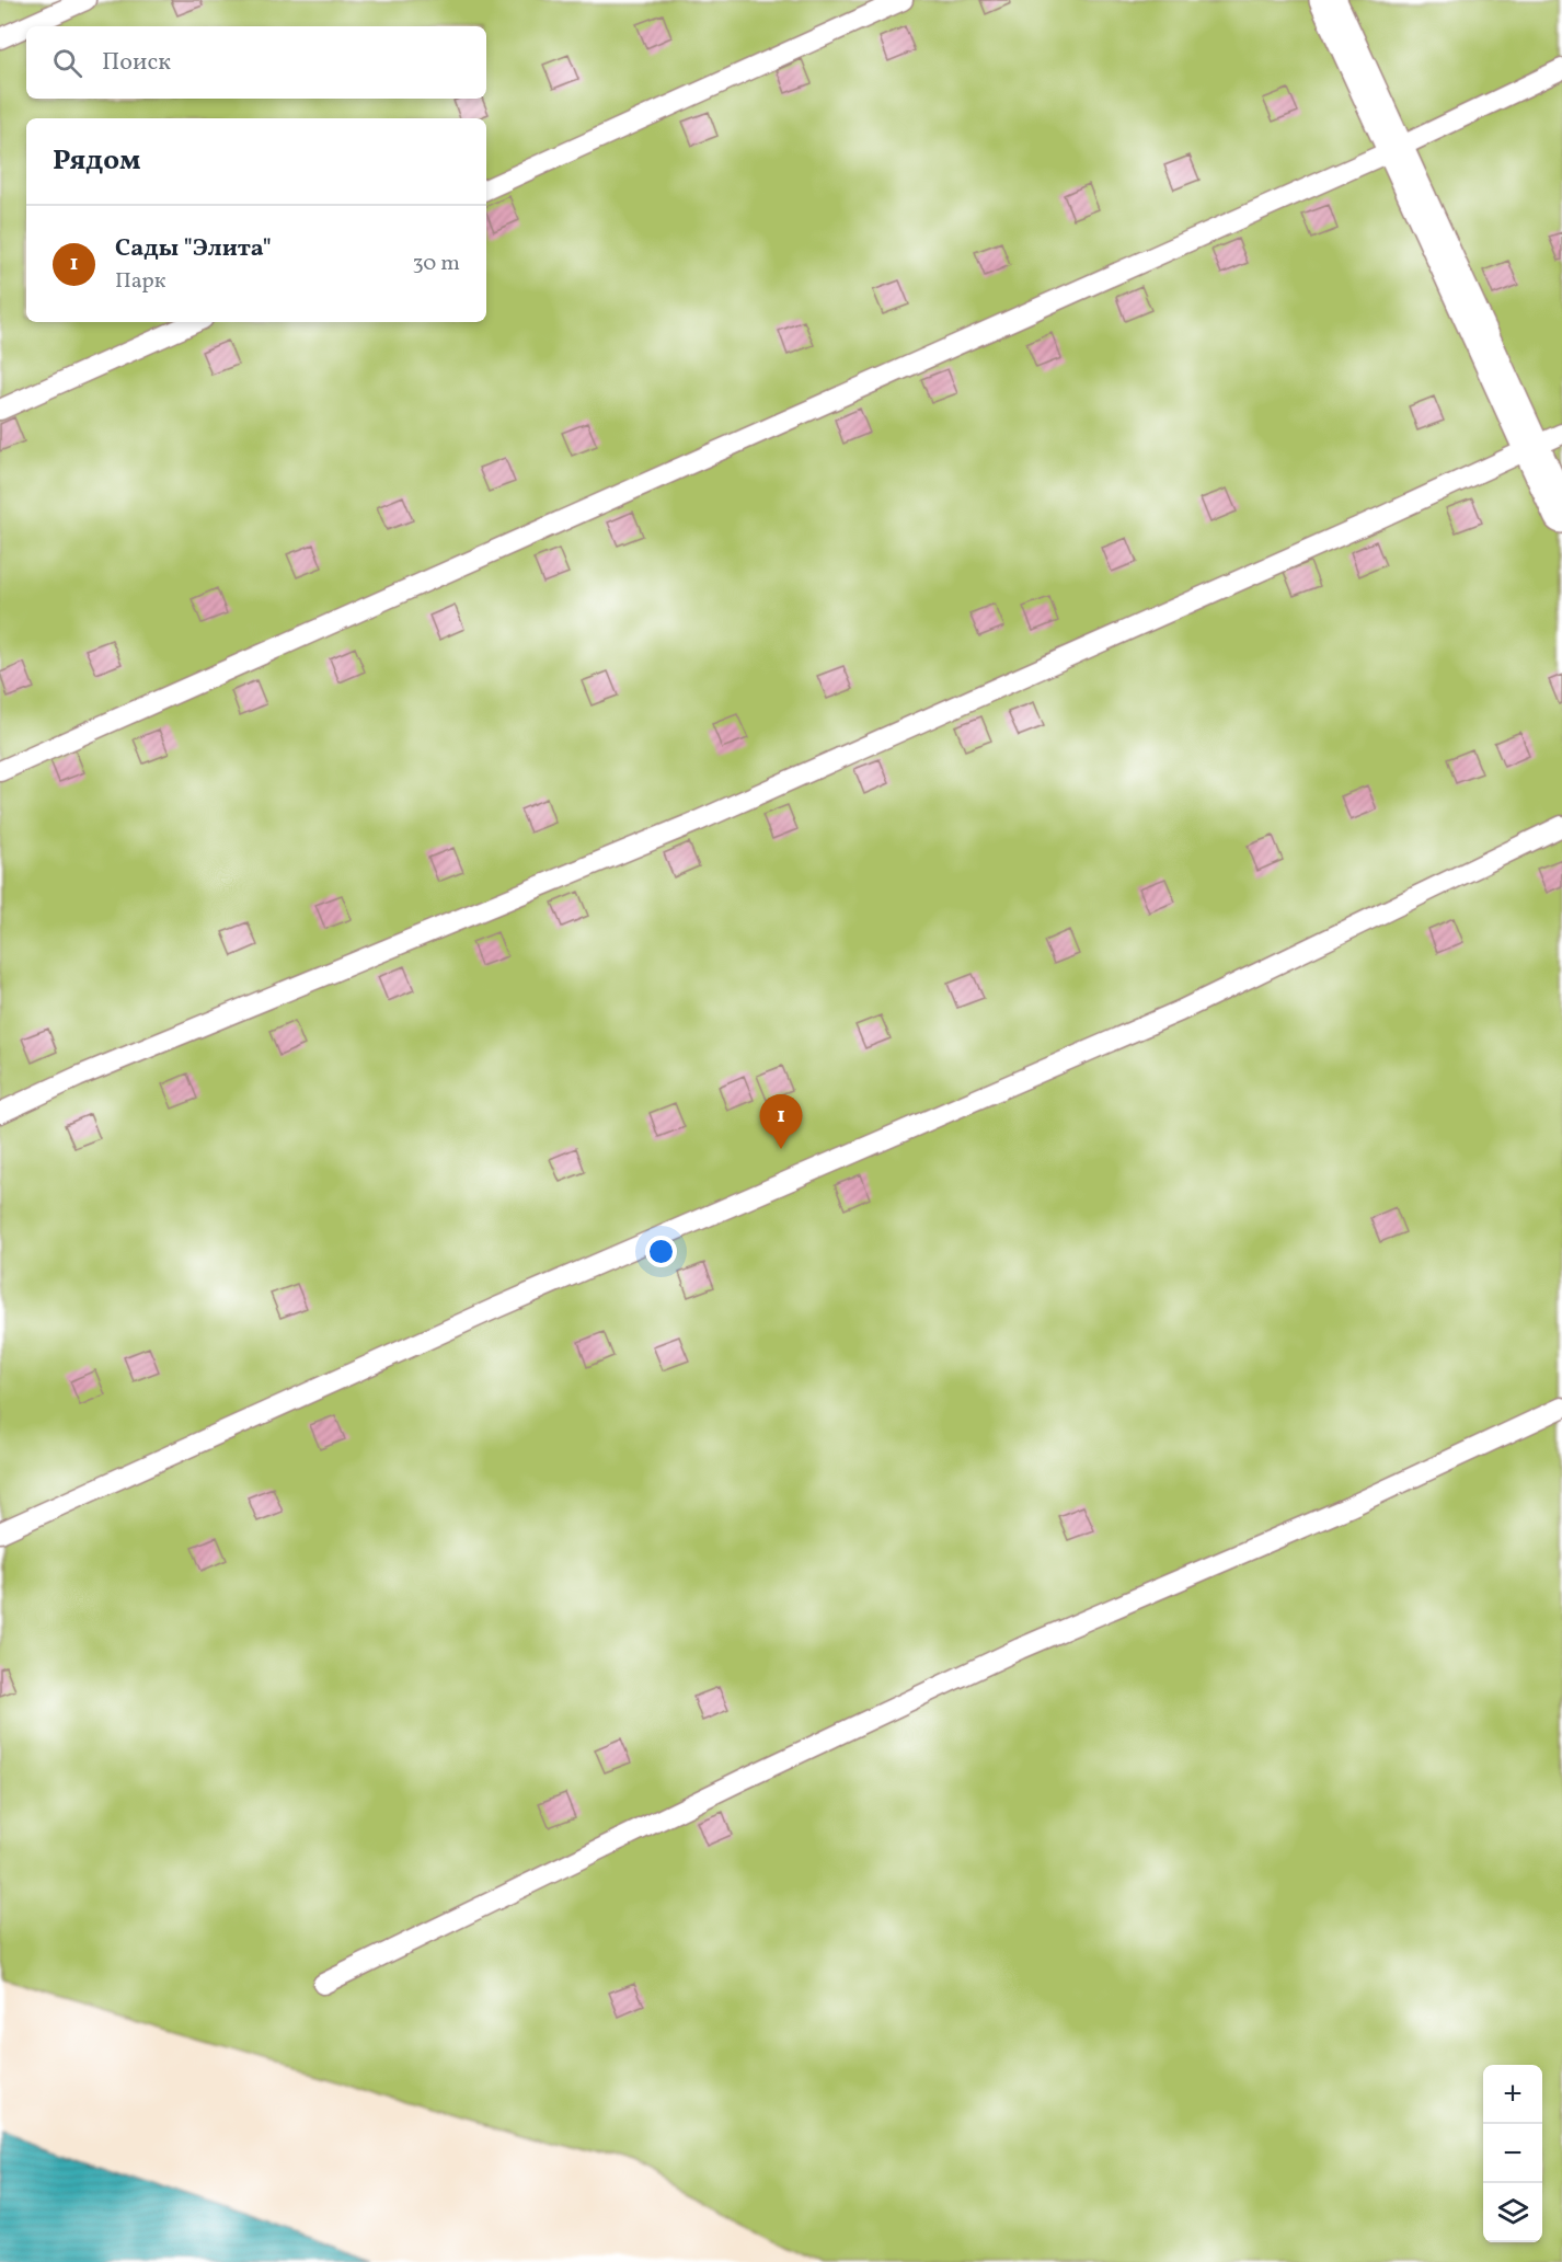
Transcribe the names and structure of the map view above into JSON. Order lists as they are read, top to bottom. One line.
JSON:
{"page":{"search":"Поиск","heading":"Рядом","list":[{"mark":"1","name":"Сады \"Элита\"","note":"Парк","value":"30 m"}],"pins":"1","map_buttons":["+","−"]}}
